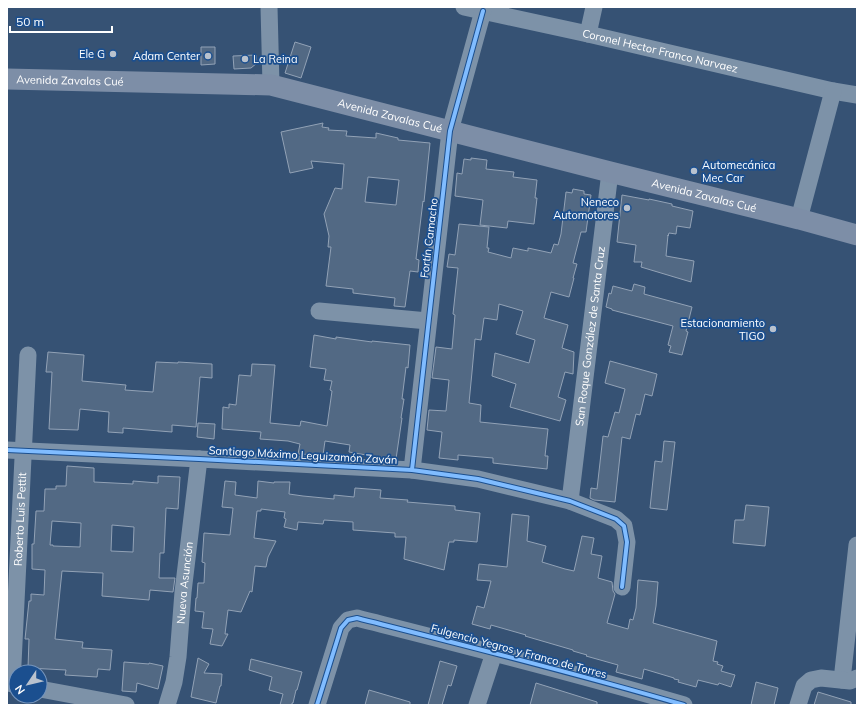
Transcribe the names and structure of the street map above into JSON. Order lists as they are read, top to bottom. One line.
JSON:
{"streets":{"main road":["Avenida Zavalas Cué"],"street":["Coronel Hector Franco Narvaez","Fortín Camacho","San Roque González de Santa Cruz","Santiago Máximo Leguizamón Zaván","Roberto Luis Pettit","Nueva Asunción","Fulgencio Yegros y Franco de Torres"]},"crossings":[["Coronel Hector Franco Narvaez","Fortín Camacho"],["Avenida Zavalas Cué","Fortín Camacho"],["Avenida Zavalas Cué","San Roque González de Santa Cruz"],["Fortín Camacho","Santiago Máximo Leguizamón Zaván"],["San Roque González de Santa Cruz","Santiago Máximo Leguizamón Zaván"],["Santiago Máximo Leguizamón Zaván","Roberto Luis Pettit"],["Santiago Máximo Leguizamón Zaván","Nueva Asunción"]],"places":["Ele G","Adam Center","La Reina","Automecánica Mec Car","Neneco Automotores","Estacionamiento TIGO"],"scale_bar":"50 m","north":"bottom left"}
